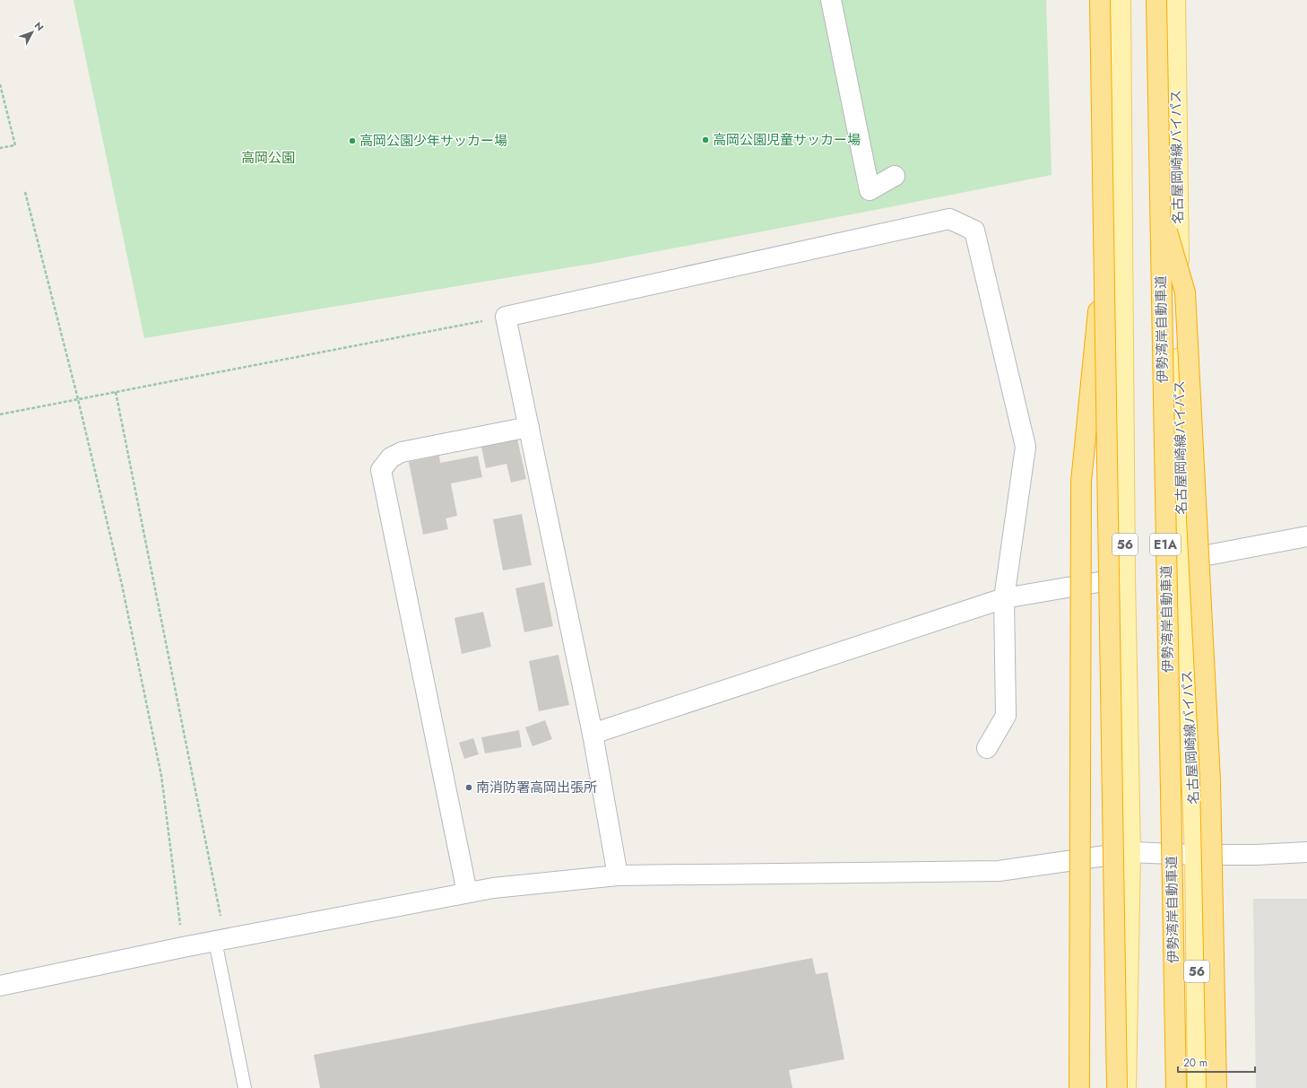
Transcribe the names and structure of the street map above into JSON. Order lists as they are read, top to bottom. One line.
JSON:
{"streets":{"highway":["伊勢湾岸自動車道","E1A"],"main road":["名古屋岡崎線バイパス","56"]},"parks":["高岡公園"],"places":["高岡公園児童サッカー場","高岡公園少年サッカー場","南消防署高岡出張所"],"scale_bar":"20 m","north":"top right"}
